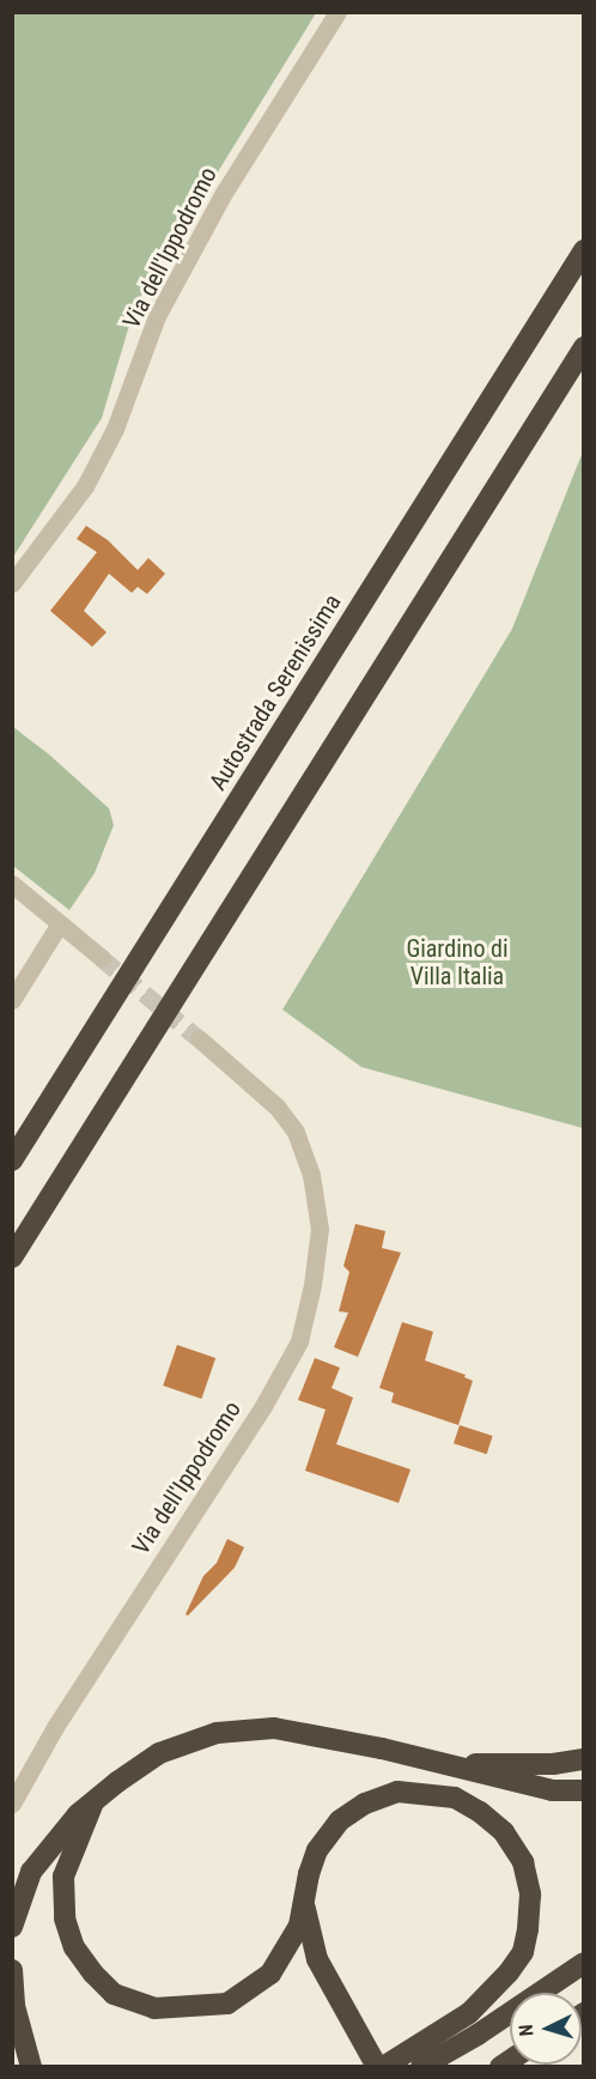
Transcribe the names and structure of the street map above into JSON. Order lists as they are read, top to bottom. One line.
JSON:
{"streets":{"highway":["Autostrada Serenissima"],"street":["Via dell'Ippodromo"]},"parks":["Giardino di Villa Italia"],"north":"left"}
